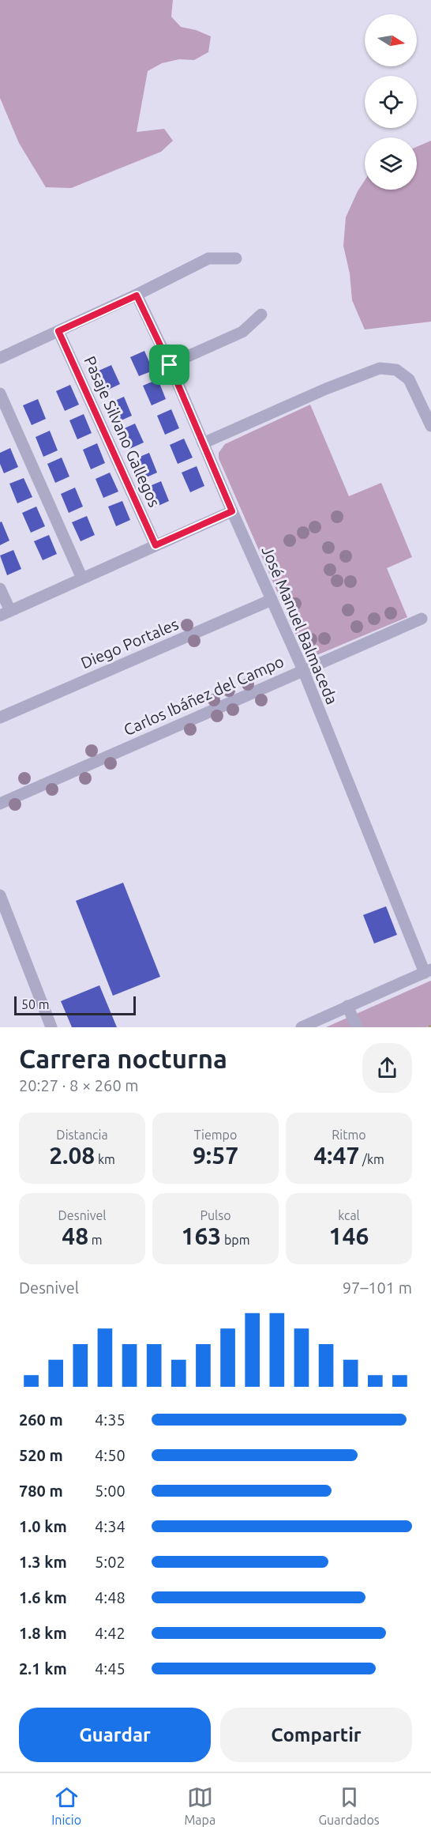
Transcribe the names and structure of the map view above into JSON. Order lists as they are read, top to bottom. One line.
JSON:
{"streets":{"street":["Pasaje Silvano Gallegos","José Manuel Balmaceda","Diego Portales","Carlos Ibáñez del Campo"]},"crossings":[["José Manuel Balmaceda","Diego Portales"],["José Manuel Balmaceda","Carlos Ibáñez del Campo"]],"scale_bar":"50 m","north":"right","page":{"scale":"50 m","heading":["Carrera nocturna","20:27 · 8 × 260 m"],"stats":[["Distancia","2.08 km"],["Tiempo","9:57"],["Ritmo","4:47 /km"],["Desnivel","48 m"],["Pulso","163 bpm"],["kcal","146"]],"chart":["Desnivel","97–101 m"],"list":[{"name":"260 m","note":"4:35"},{"name":"520 m","note":"4:50"},{"name":"780 m","note":"5:00"},{"name":"1.0 km","note":"4:34"},{"name":"1.3 km","note":"5:02"},{"name":"1.6 km","note":"4:48"},{"name":"1.8 km","note":"4:42"},{"name":"2.1 km","note":"4:45"}],"buttons":["Guardar","Compartir"],"tabs":["Inicio","Mapa","Guardados"]}}
